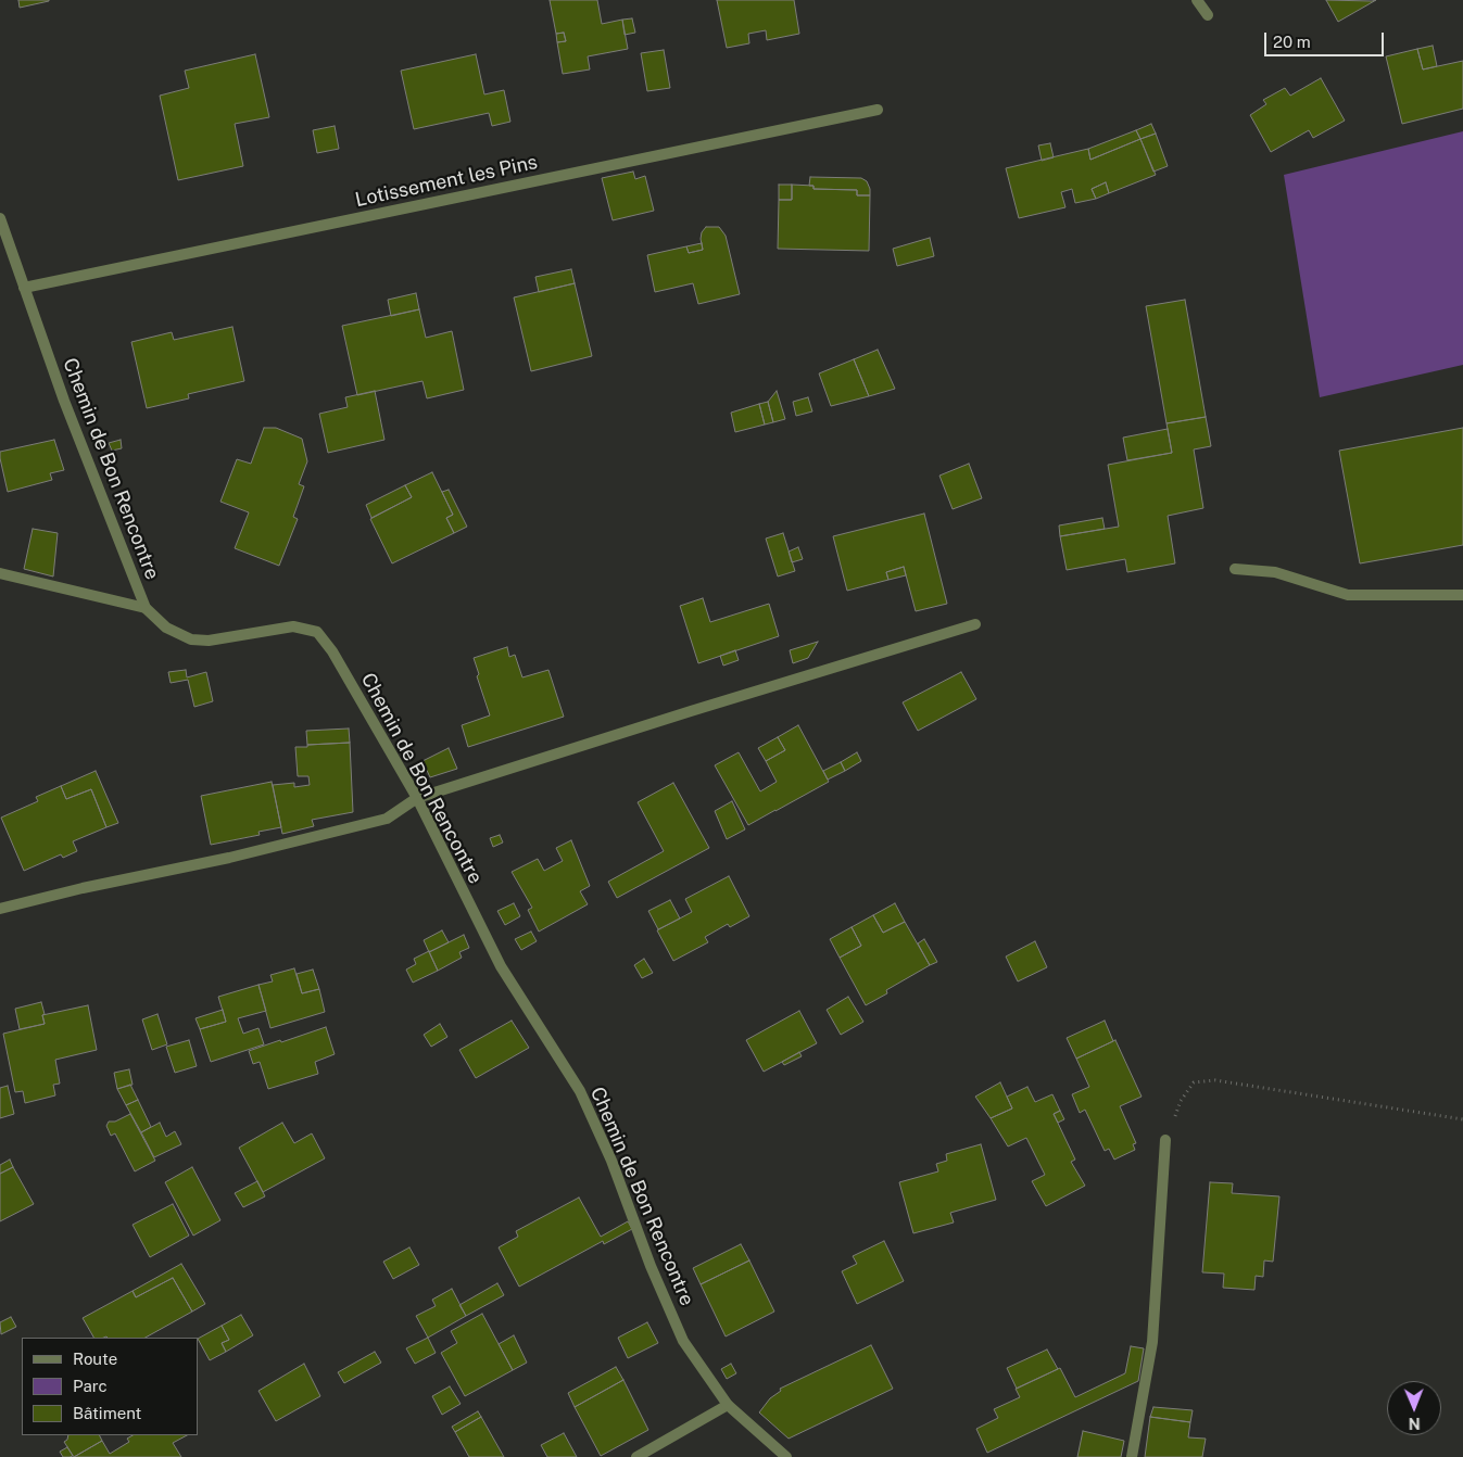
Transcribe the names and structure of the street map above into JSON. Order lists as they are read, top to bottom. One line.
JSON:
{"streets":{"street":["Lotissement les Pins","Chemin de Bon Rencontre"]},"crossings":[["Lotissement les Pins","Chemin de Bon Rencontre"]],"legend":["Route","Parc","Bâtiment"],"scale_bar":"20 m","north":"bottom"}
